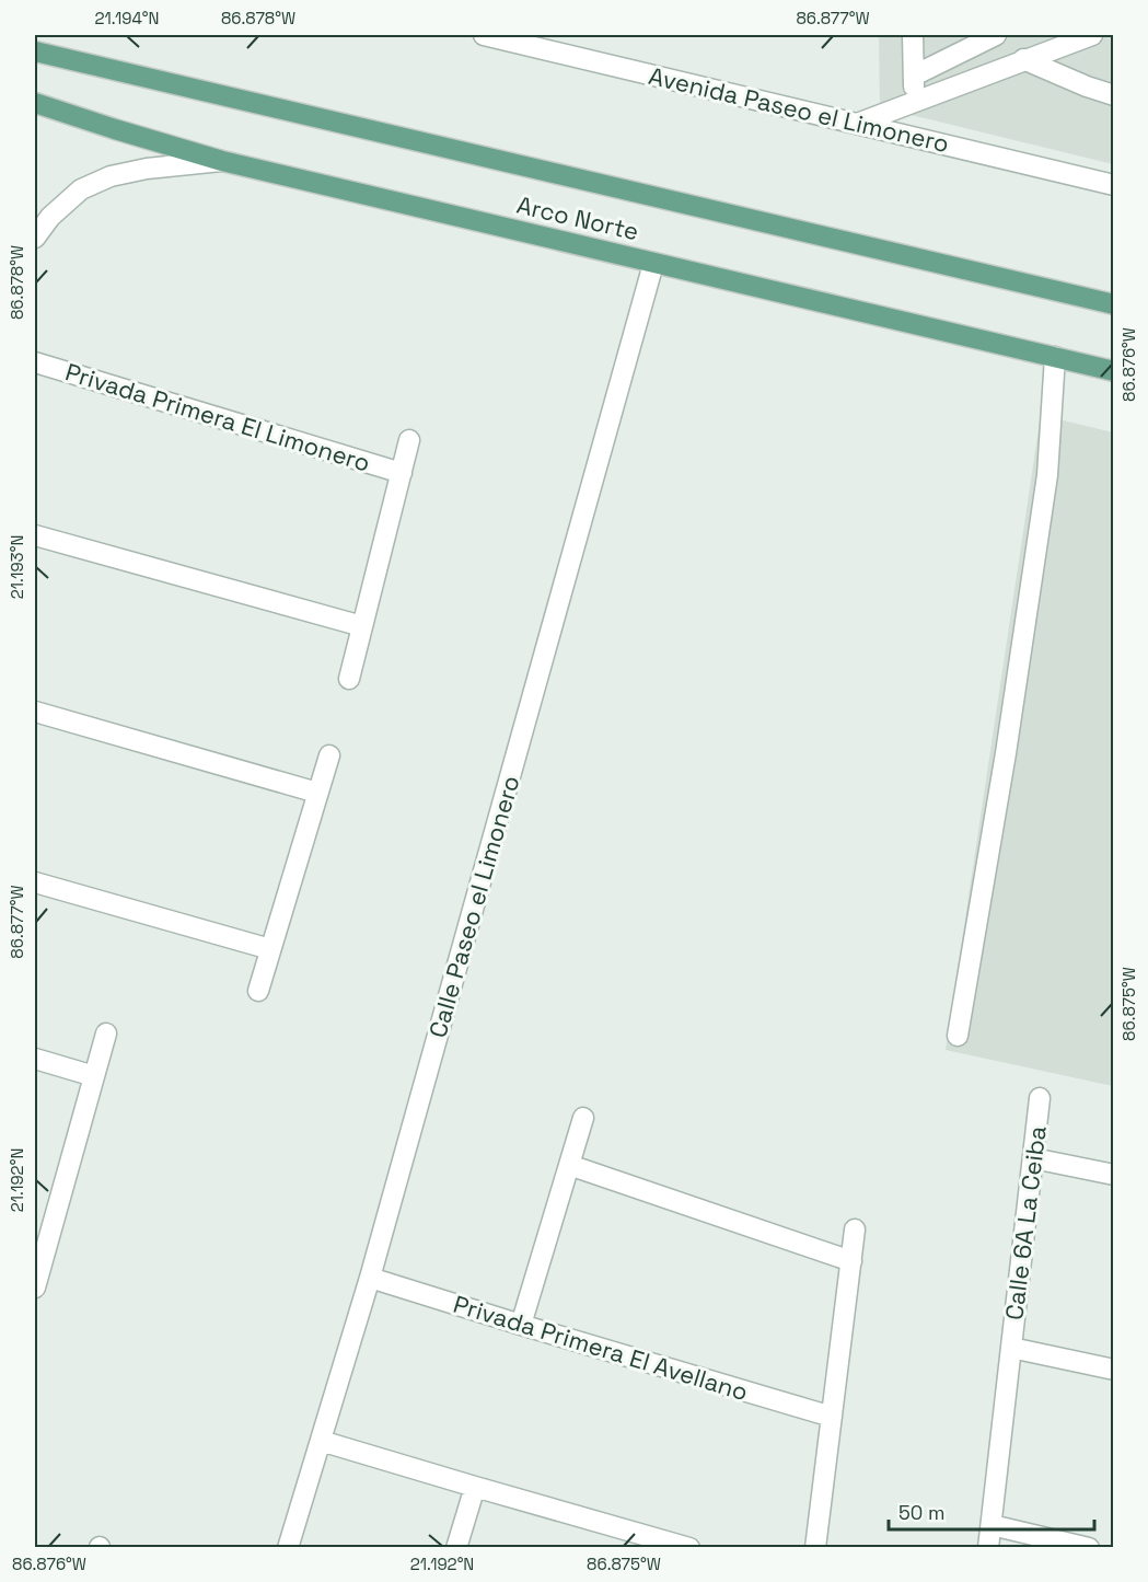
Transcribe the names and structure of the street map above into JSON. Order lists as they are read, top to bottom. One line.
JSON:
{"streets":{"main road":["Arco Norte"],"street":["Avenida Paseo el Limonero","Privada Primera El Limonero","Calle Paseo el Limonero","Calle 6A La Ceiba","Privada Primera El Avellano"]},"crossings":[["Arco Norte","Calle Paseo el Limonero"],["Calle Paseo el Limonero","Privada Primera El Avellano"]],"scale_bar":"50 m","coordinates":["21.194°N","86.878°W","86.877°W","86.876°W","21.193°N","86.875°W","21.192°N"]}
